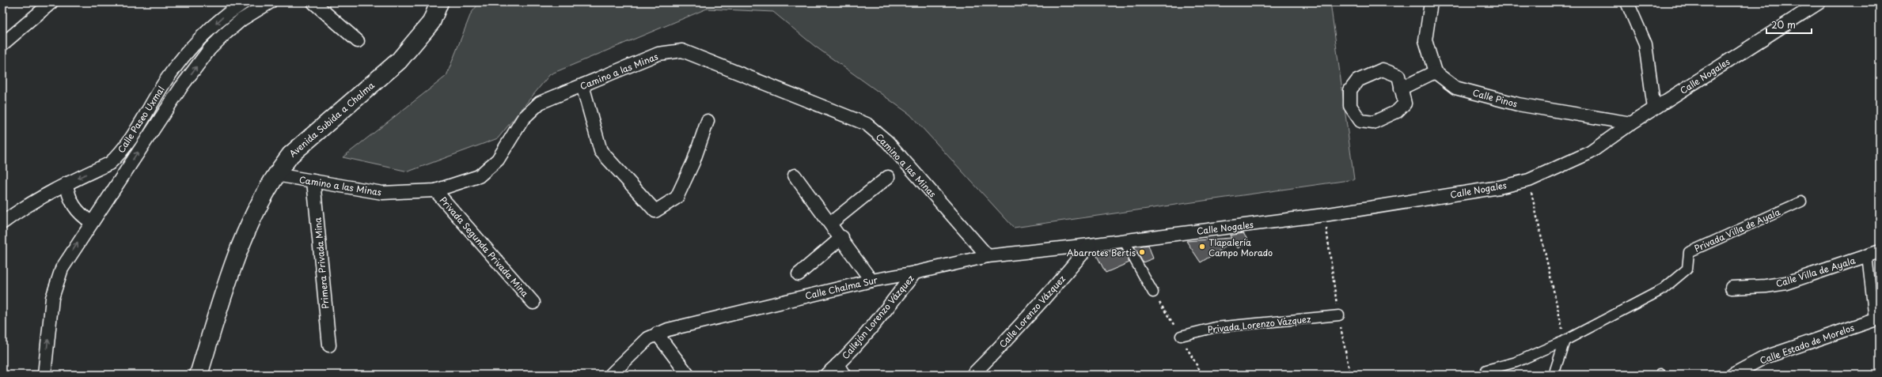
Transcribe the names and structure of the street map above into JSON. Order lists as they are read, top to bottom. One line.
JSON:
{"streets":{"main road":["Avenida Subida a Chalma"],"street":["Camino a las Minas","Calle Nogales","Calle Pinos","Calle Paseo Uxmal","Privada Villa de Ayala","Privada Segunda Privada Mina","Primera Privada Mina","Calle Villa de Ayala","Calle Chalma Sur","Calle Lorenzo Vázquez","Callejón Lorenzo Vázquez","Privada Lorenzo Vázquez","Calle Estado de Morelos"]},"crossings":[["Camino a las Minas","Avenida Subida a Chalma"],["Camino a las Minas","Privada Segunda Privada Mina"],["Camino a las Minas","Primera Privada Mina"],["Camino a las Minas","Calle Chalma Sur"],["Calle Nogales","Calle Pinos"],["Calle Nogales","Calle Chalma Sur"],["Calle Nogales","Calle Lorenzo Vázquez"],["Calle Chalma Sur","Calle Lorenzo Vázquez"],["Calle Chalma Sur","Callejón Lorenzo Vázquez"]],"places":["Tlapalería Campo Morado","Abarrotes Bertis"],"scale_bar":"20 m"}
